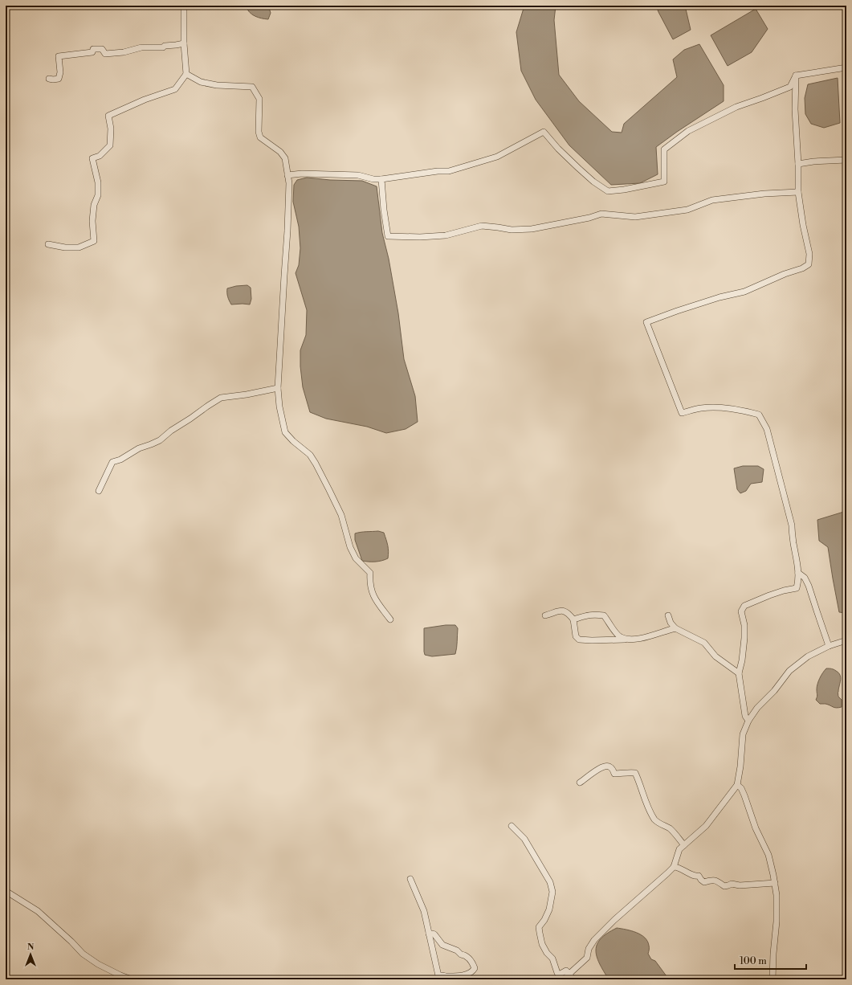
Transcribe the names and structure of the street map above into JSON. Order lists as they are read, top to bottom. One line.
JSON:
{"scale_bar":"100 m","north":"top"}
